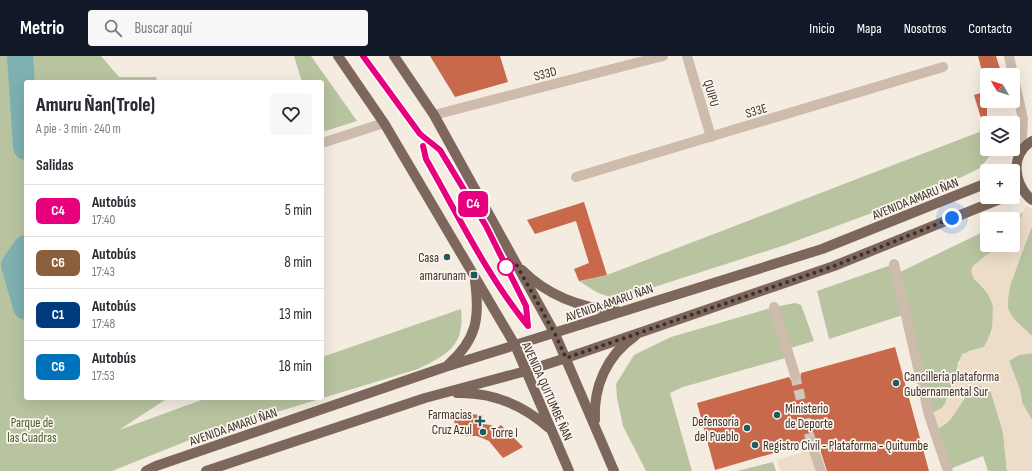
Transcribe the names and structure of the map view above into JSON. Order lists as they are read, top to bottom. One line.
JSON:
{"streets":{"main road":["AVENIDA AMARU ÑAN","AVENIDA QUITUMBE ÑAN"],"street":["S33D","QUIPU","S33E"]},"crossings":[["QUIPU","S33E"],["AVENIDA AMARU ÑAN","AVENIDA QUITUMBE ÑAN"]],"parks":["Parque de las Cuadras"],"places":{"other":["Casa","Cancillería plataforma Gubernamental Sur","Ministerio de Deporte","Defensoría del Pueblo","Torre I","Registro Civil - Plataforma - Quitumbe"],"transit":["amarunam"],"health":["Farmacias Cruz Azul"]},"lines":["bus line C4"],"north":"top left","page":{"header":"Metrio","search":"Buscar aquí","nav":["Inicio","Mapa","Nosotros","Contacto"],"on_map":"C4","map_buttons":["+","−"],"heading":[["Amuru Ñan(Trole)","A pie · 3 min · 240 m"],"Salidas"],"list":[{"mark":"C4","name":"Autobús","note":"17:40","value":"5 min"},{"mark":"C6","name":"Autobús","note":"17:43","value":"8 min"},{"mark":"C1","name":"Autobús","note":"17:48","value":"13 min"},{"mark":"C6","name":"Autobús","note":"17:53","value":"18 min"}]}}
